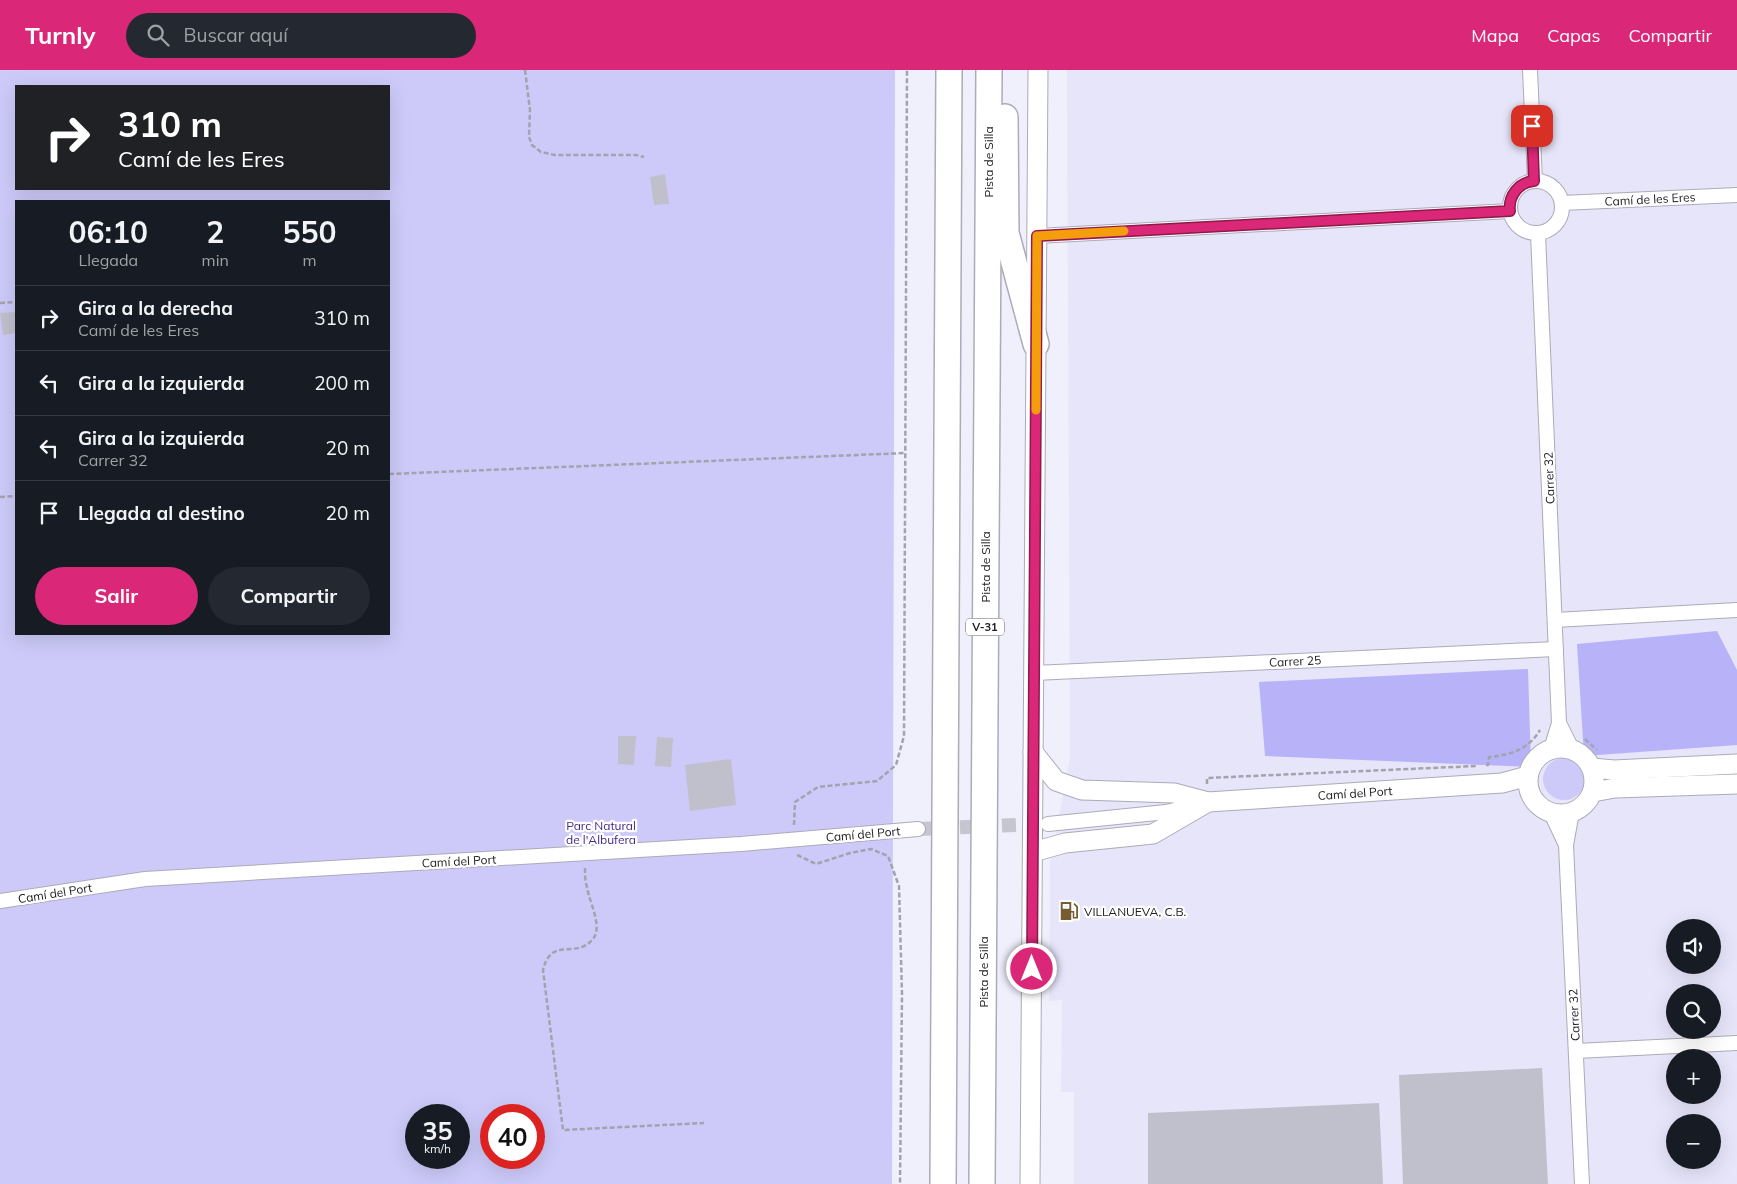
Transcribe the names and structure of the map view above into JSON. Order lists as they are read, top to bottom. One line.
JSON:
{"streets":{"highway":["Pista de Silla","V-31"],"street":["Camí de les Eres","Carrer 32","Carrer 25","Camí del Port"]},"crossings":[["Camí de les Eres","Carrer 32"],["Carrer 32","Carrer 25"],["Carrer 32","Camí del Port"]],"parks":["Parc Natural de l'Albufera"],"places":{"fuel station":["VILLANUEVA, C.B."]},"page":{"header":"Turnly","search":"Buscar aquí","nav":["Mapa","Capas","Compartir"],"turn":["310 m","Camí de les Eres"],"eta":["06:10","Llegada","2","min","550","m"],"list":[{"name":"Gira a la derecha","note":"Camí de les Eres","value":"310 m"},{"name":"Gira a la izquierda","value":"200 m"},{"name":"Gira a la izquierda","note":"Carrer 32","value":"20 m"},{"name":"Llegada al destino","value":"20 m"}],"buttons":["Salir","Compartir"],"map_buttons":["+","−"],"speed":"35 km/h","limit":"40"}}
